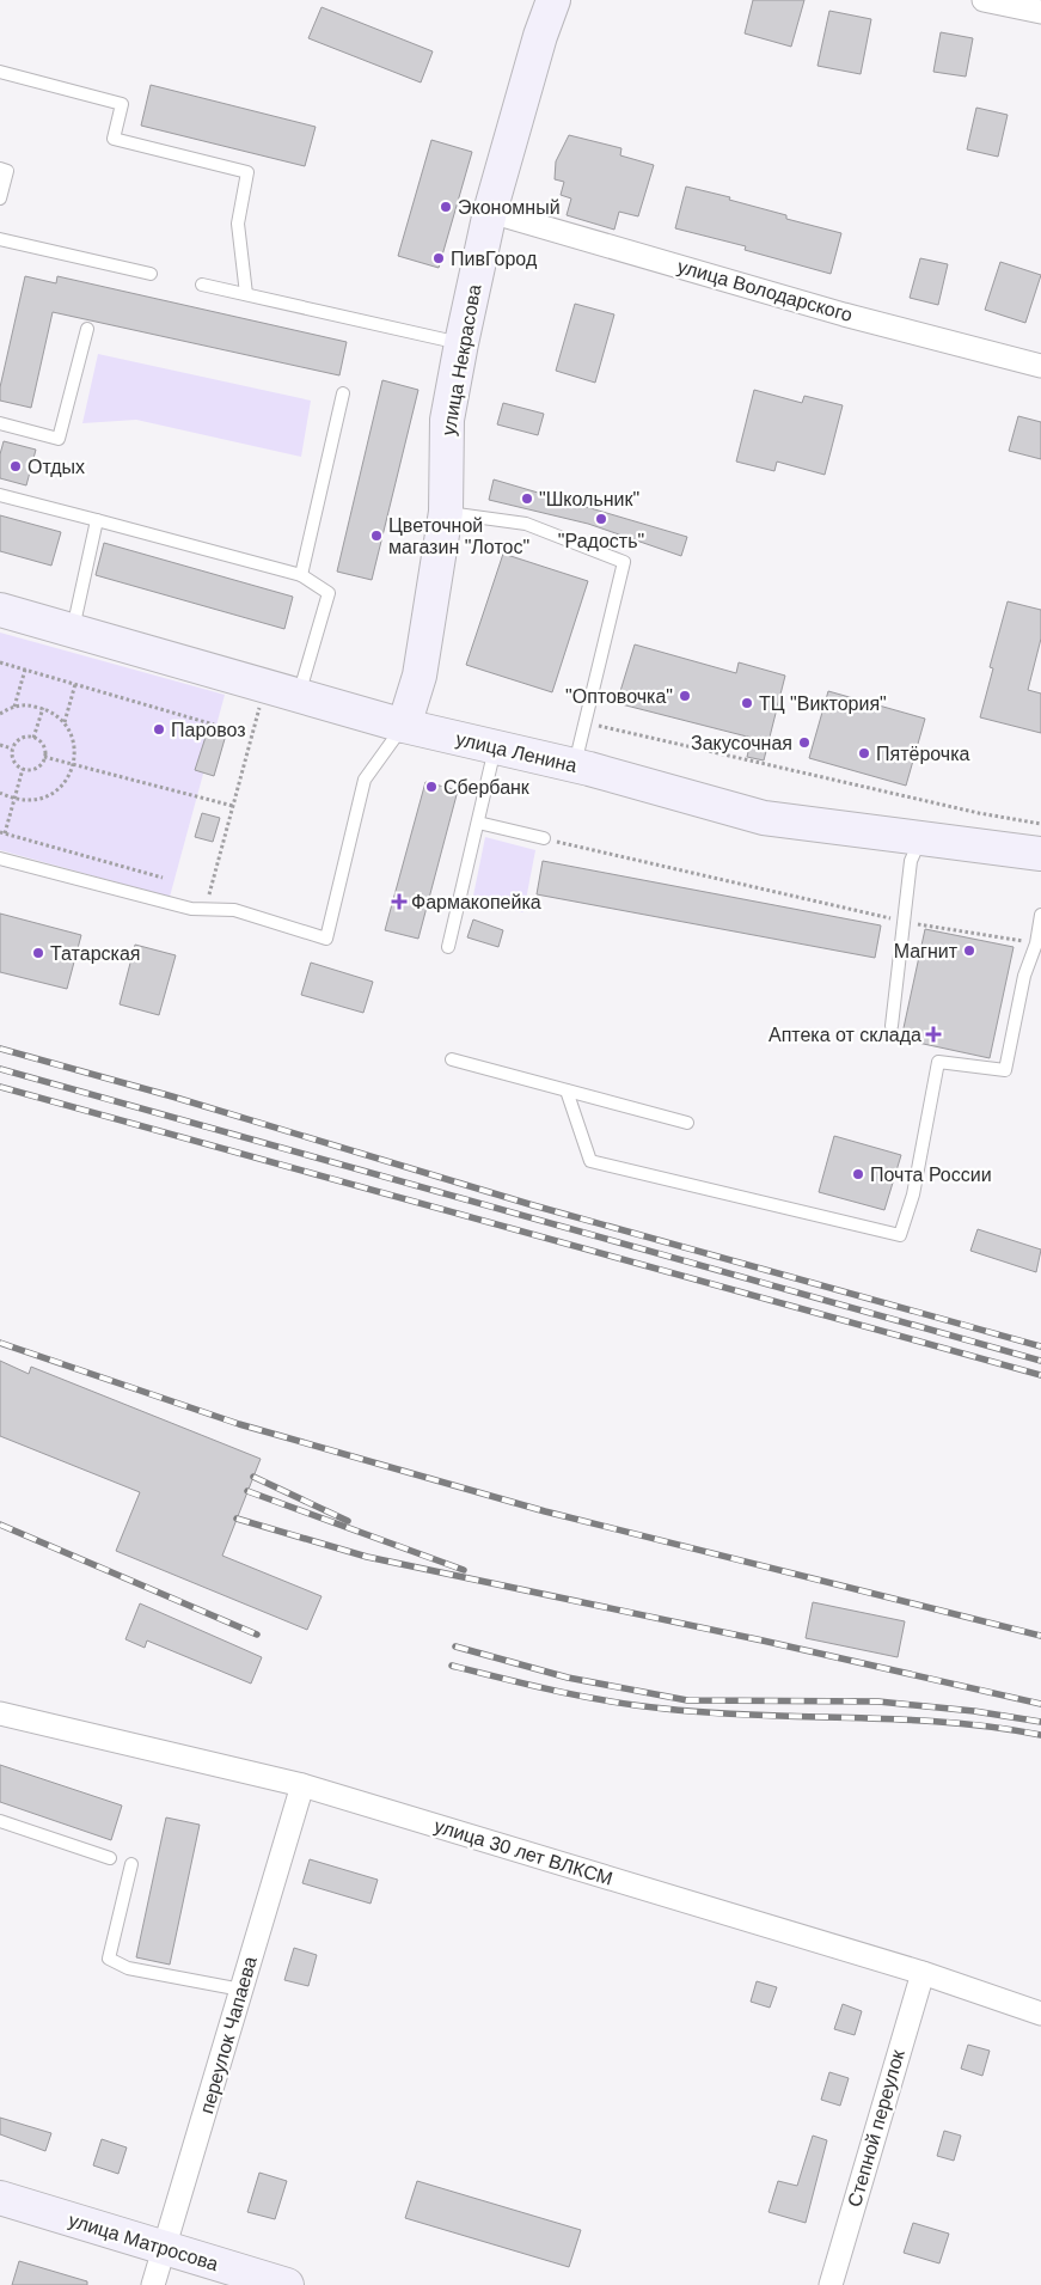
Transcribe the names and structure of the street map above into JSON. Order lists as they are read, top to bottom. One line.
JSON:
{"streets":{"main road":["улица Некрасова","улица Ленина","улица Матросова"],"street":["улица Володарского","улица 30 лет ВЛКСМ","переулок Чапаева","Степной переулок"]},"crossings":[["улица Володарского","улица Некрасова"],["улица Некрасова","улица Ленина"],["улица 30 лет ВЛКСМ","переулок Чапаева"],["улица 30 лет ВЛКСМ","Степной переулок"],["переулок Чапаева","улица Матросова"]],"places":{"other":["Экономный","ПивГород","Отдых","\"Школьник\"","\"Радость\"","Цветочной магазин \"Лотос\"","\"Оптовочка\"","ТЦ \"Виктория\"","Паровоз","Закусочная","Пятёрочка","Сбербанк","Магнит","Татарская","Почта России"],"health":["Фармакопейка","Аптека от склада"]}}
